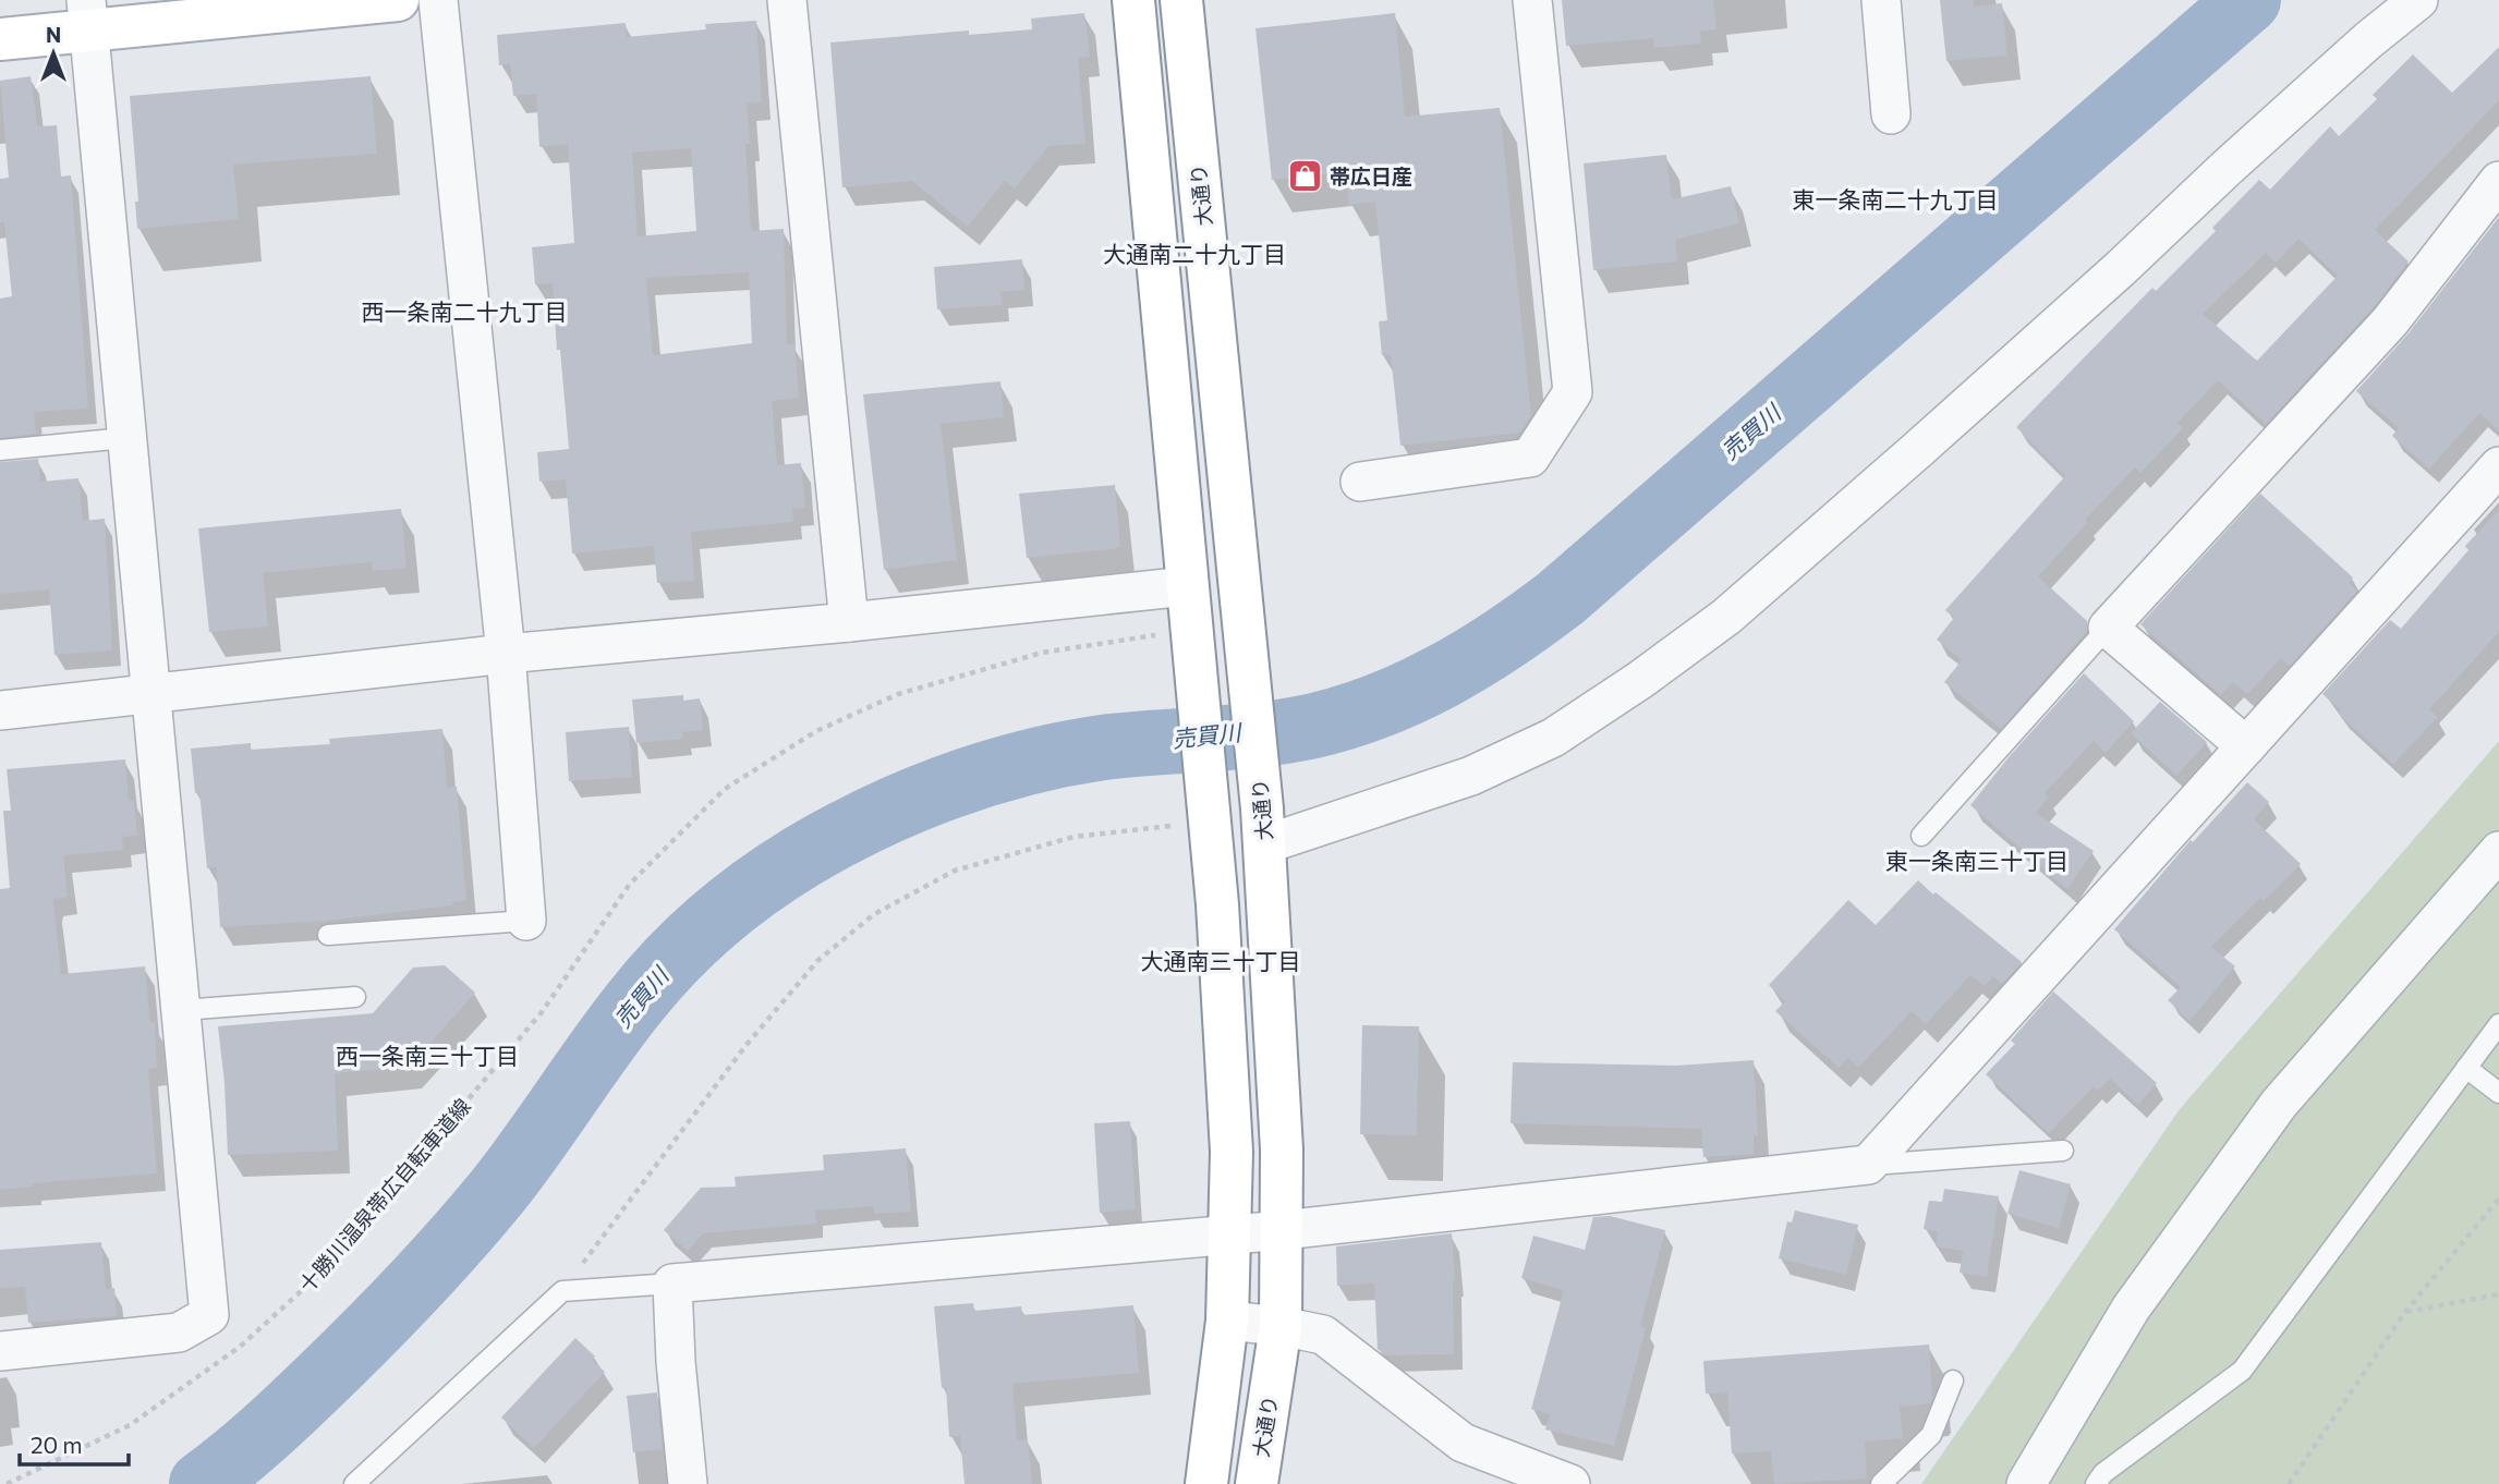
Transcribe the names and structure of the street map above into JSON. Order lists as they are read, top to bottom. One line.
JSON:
{"streets":{"main road":["大通り"],"path":["十勝川温泉帯広自転車道線"]},"districts":["東一条南二十九丁目","大通南二十九丁目","西一条南二十九丁目","東一条南三十丁目","大通南三十丁目","西一条南三十丁目"],"water":["売買川"],"places":{"shop":["帯広日産"]},"scale_bar":"20 m","north":"top"}
